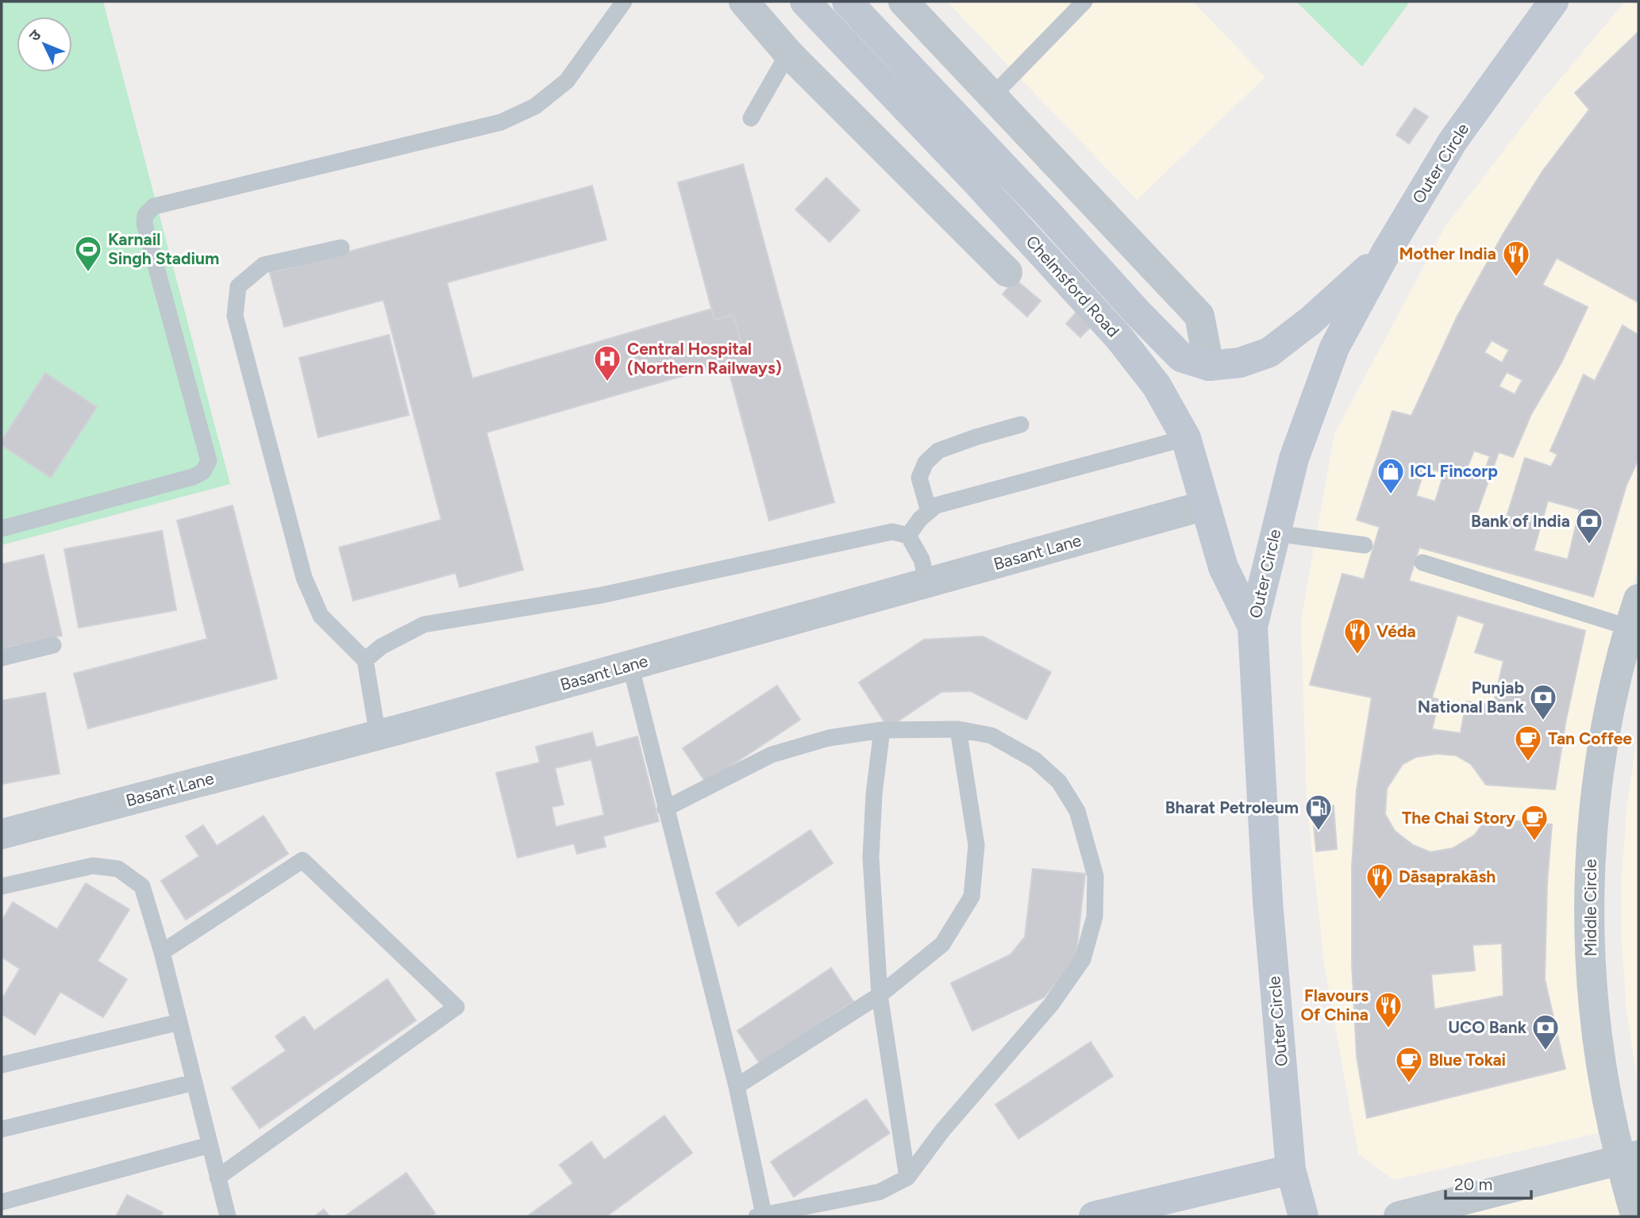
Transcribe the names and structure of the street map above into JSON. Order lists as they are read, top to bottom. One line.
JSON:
{"streets":{"main road":["Outer Circle","Chelmsford Road"],"street":["Basant Lane","Middle Circle"]},"crossings":[["Outer Circle","Chelmsford Road"],["Chelmsford Road","Basant Lane"]],"places":{"sports":["Karnail Singh Stadium"],"restaurant":["Mother India","Véda","Dāsaprakāsh","Flavours Of China"],"hospital":["Central Hospital (Northern Railways)"],"shop":["ICL Fincorp"],"bank":["Bank of India","Punjab National Bank","UCO Bank"],"cafe":["Tan Coffee","The Chai Story","Blue Tokai"],"fuel station":["Bharat Petroleum"]},"scale_bar":"20 m","north":"top left"}
